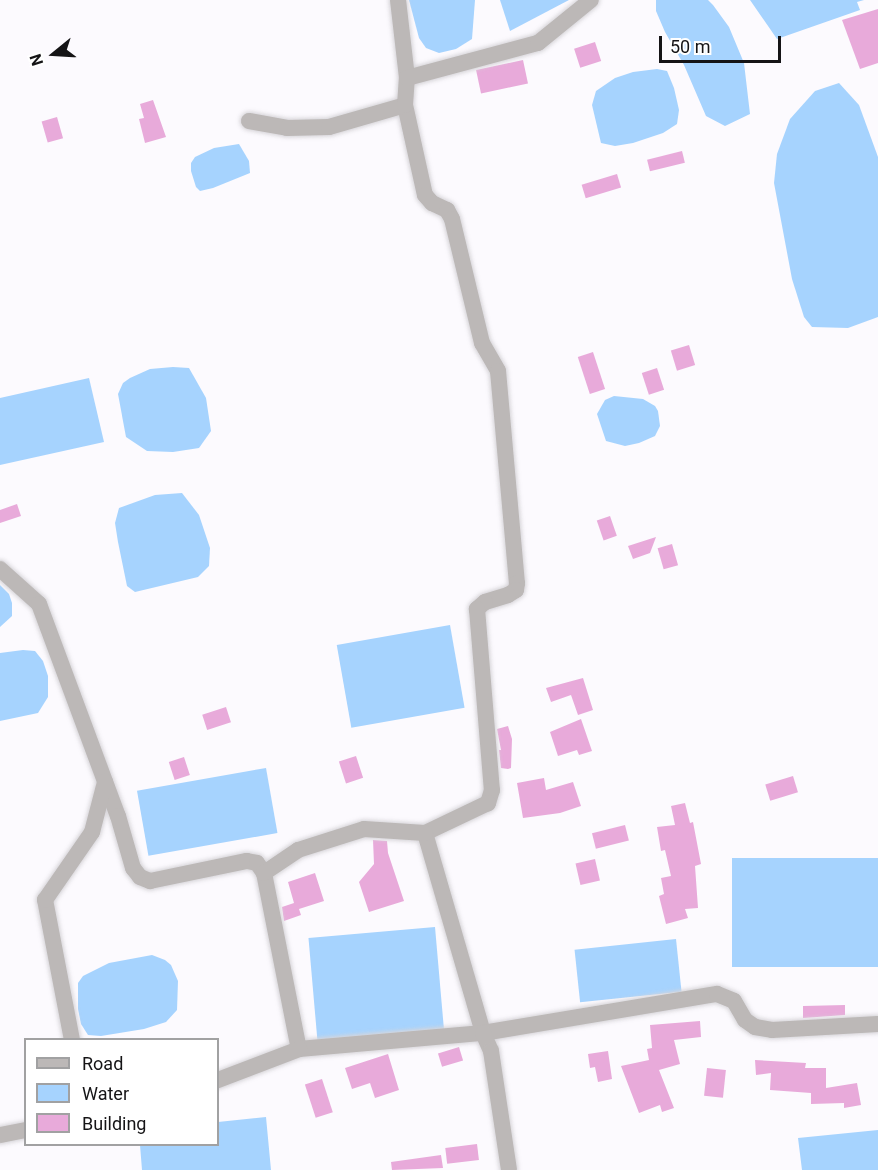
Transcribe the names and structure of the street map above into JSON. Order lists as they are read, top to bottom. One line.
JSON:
{"legend":["Road","Water","Building"],"scale_bar":"50 m","north":"left"}
